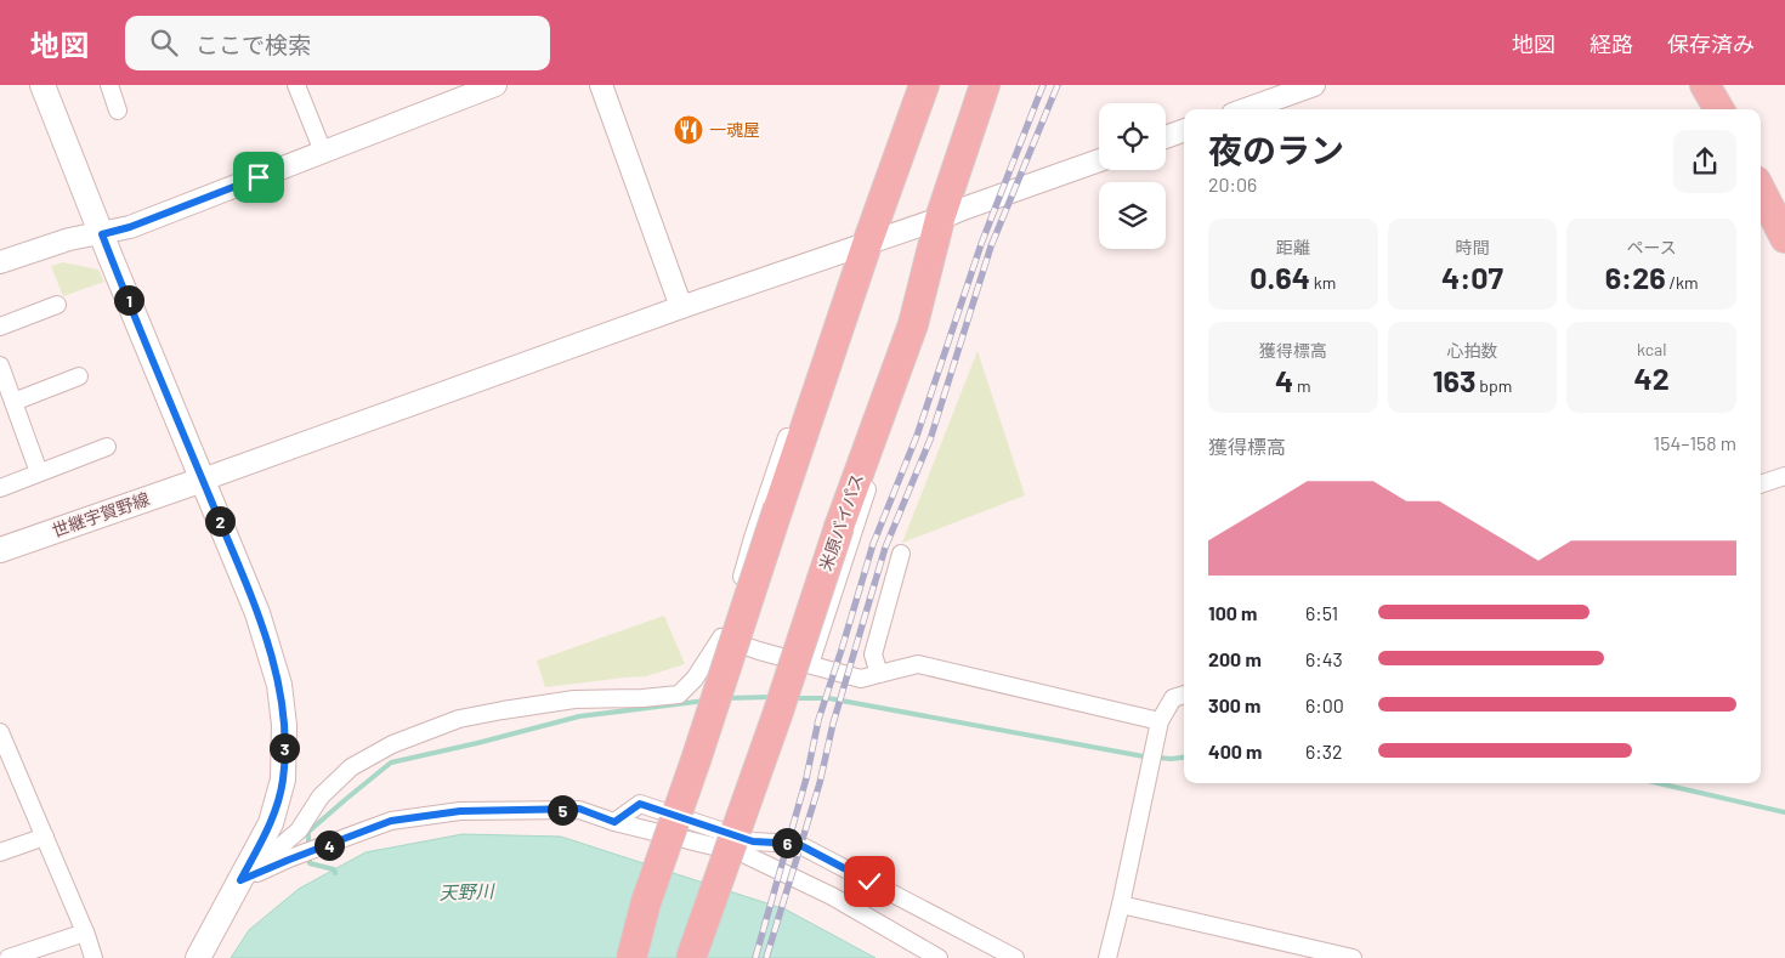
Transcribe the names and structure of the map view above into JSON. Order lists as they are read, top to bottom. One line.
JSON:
{"streets":{"highway":["米原バイパス"],"main road":["世継宇賀野線"]},"water":["天野川"],"places":{"restaurant":["一魂屋"]},"page":{"header":"地図","search":"ここで検索","nav":["地図","経路","保存済み"],"heading":["夜のラン","20:06"],"stats":[["距離","0.64 km"],["時間","4:07"],["ペース","6:26 /km"],["獲得標高","4 m"],["心拍数","163 bpm"],["kcal","42"]],"pins":["1","2","3","5","6","4"],"chart":["獲得標高","154–158 m"],"list":[{"name":"100 m","note":"6:51"},{"name":"200 m","note":"6:43"},{"name":"300 m","note":"6:00"},{"name":"400 m","note":"6:32"}]}}
